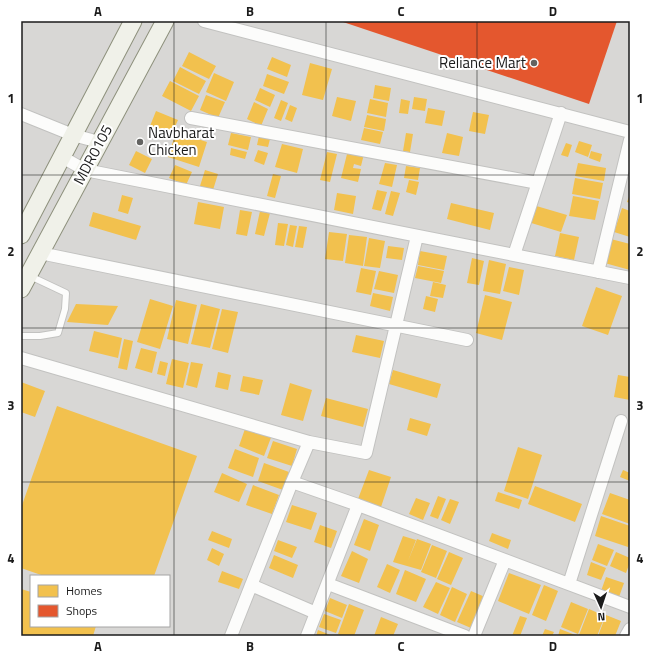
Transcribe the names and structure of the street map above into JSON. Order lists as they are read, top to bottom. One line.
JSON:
{"streets":{"main road":["MDR0105"]},"places":["Reliance Mart","Navbharat Chicken"],"legend":["Homes","Shops"],"north":"bottom","grid":{"columns":["A","B","C","D"],"rows":["1","2","3","4"]}}
